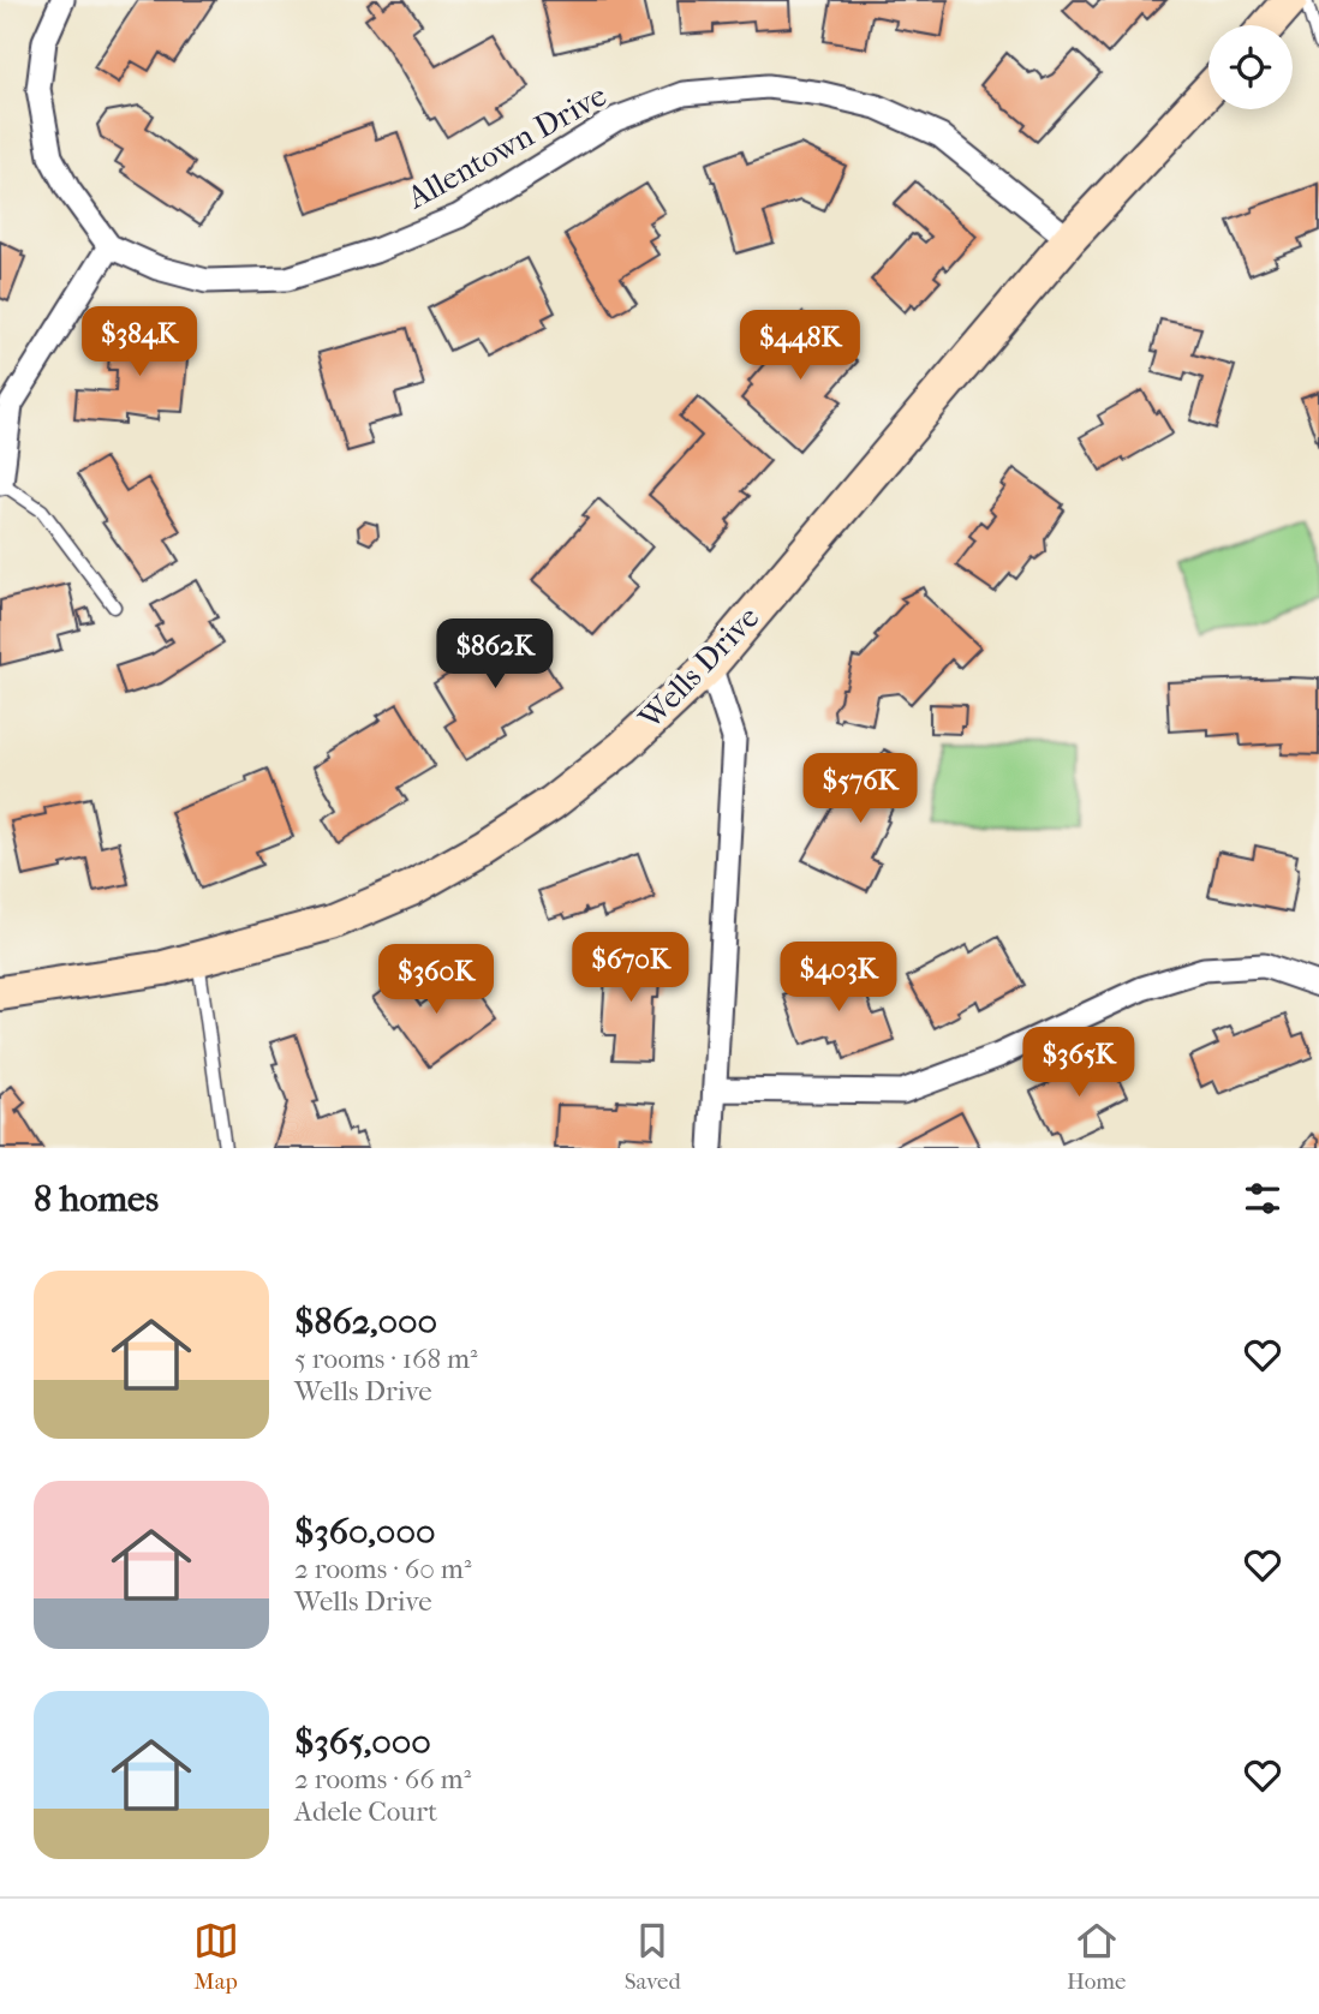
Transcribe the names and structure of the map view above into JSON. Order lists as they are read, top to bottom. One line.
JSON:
{"streets":{"main road":["Wells Drive"],"street":["Allentown Drive"]},"crossings":[["Allentown Drive","Wells Drive"]],"page":{"price":["$384K","$448K","$862K","$576K","$670K","$403K","$360K","$365K"],"heading":"8 homes","list":[{"name":"$862,000","note":"5 rooms · 168 m² · Wells Drive"},{"name":"$360,000","note":"2 rooms · 60 m² · Wells Drive"},{"name":"$365,000","note":"2 rooms · 66 m² · Adele Court"}],"tabs":["Map","Saved","Home"]}}
